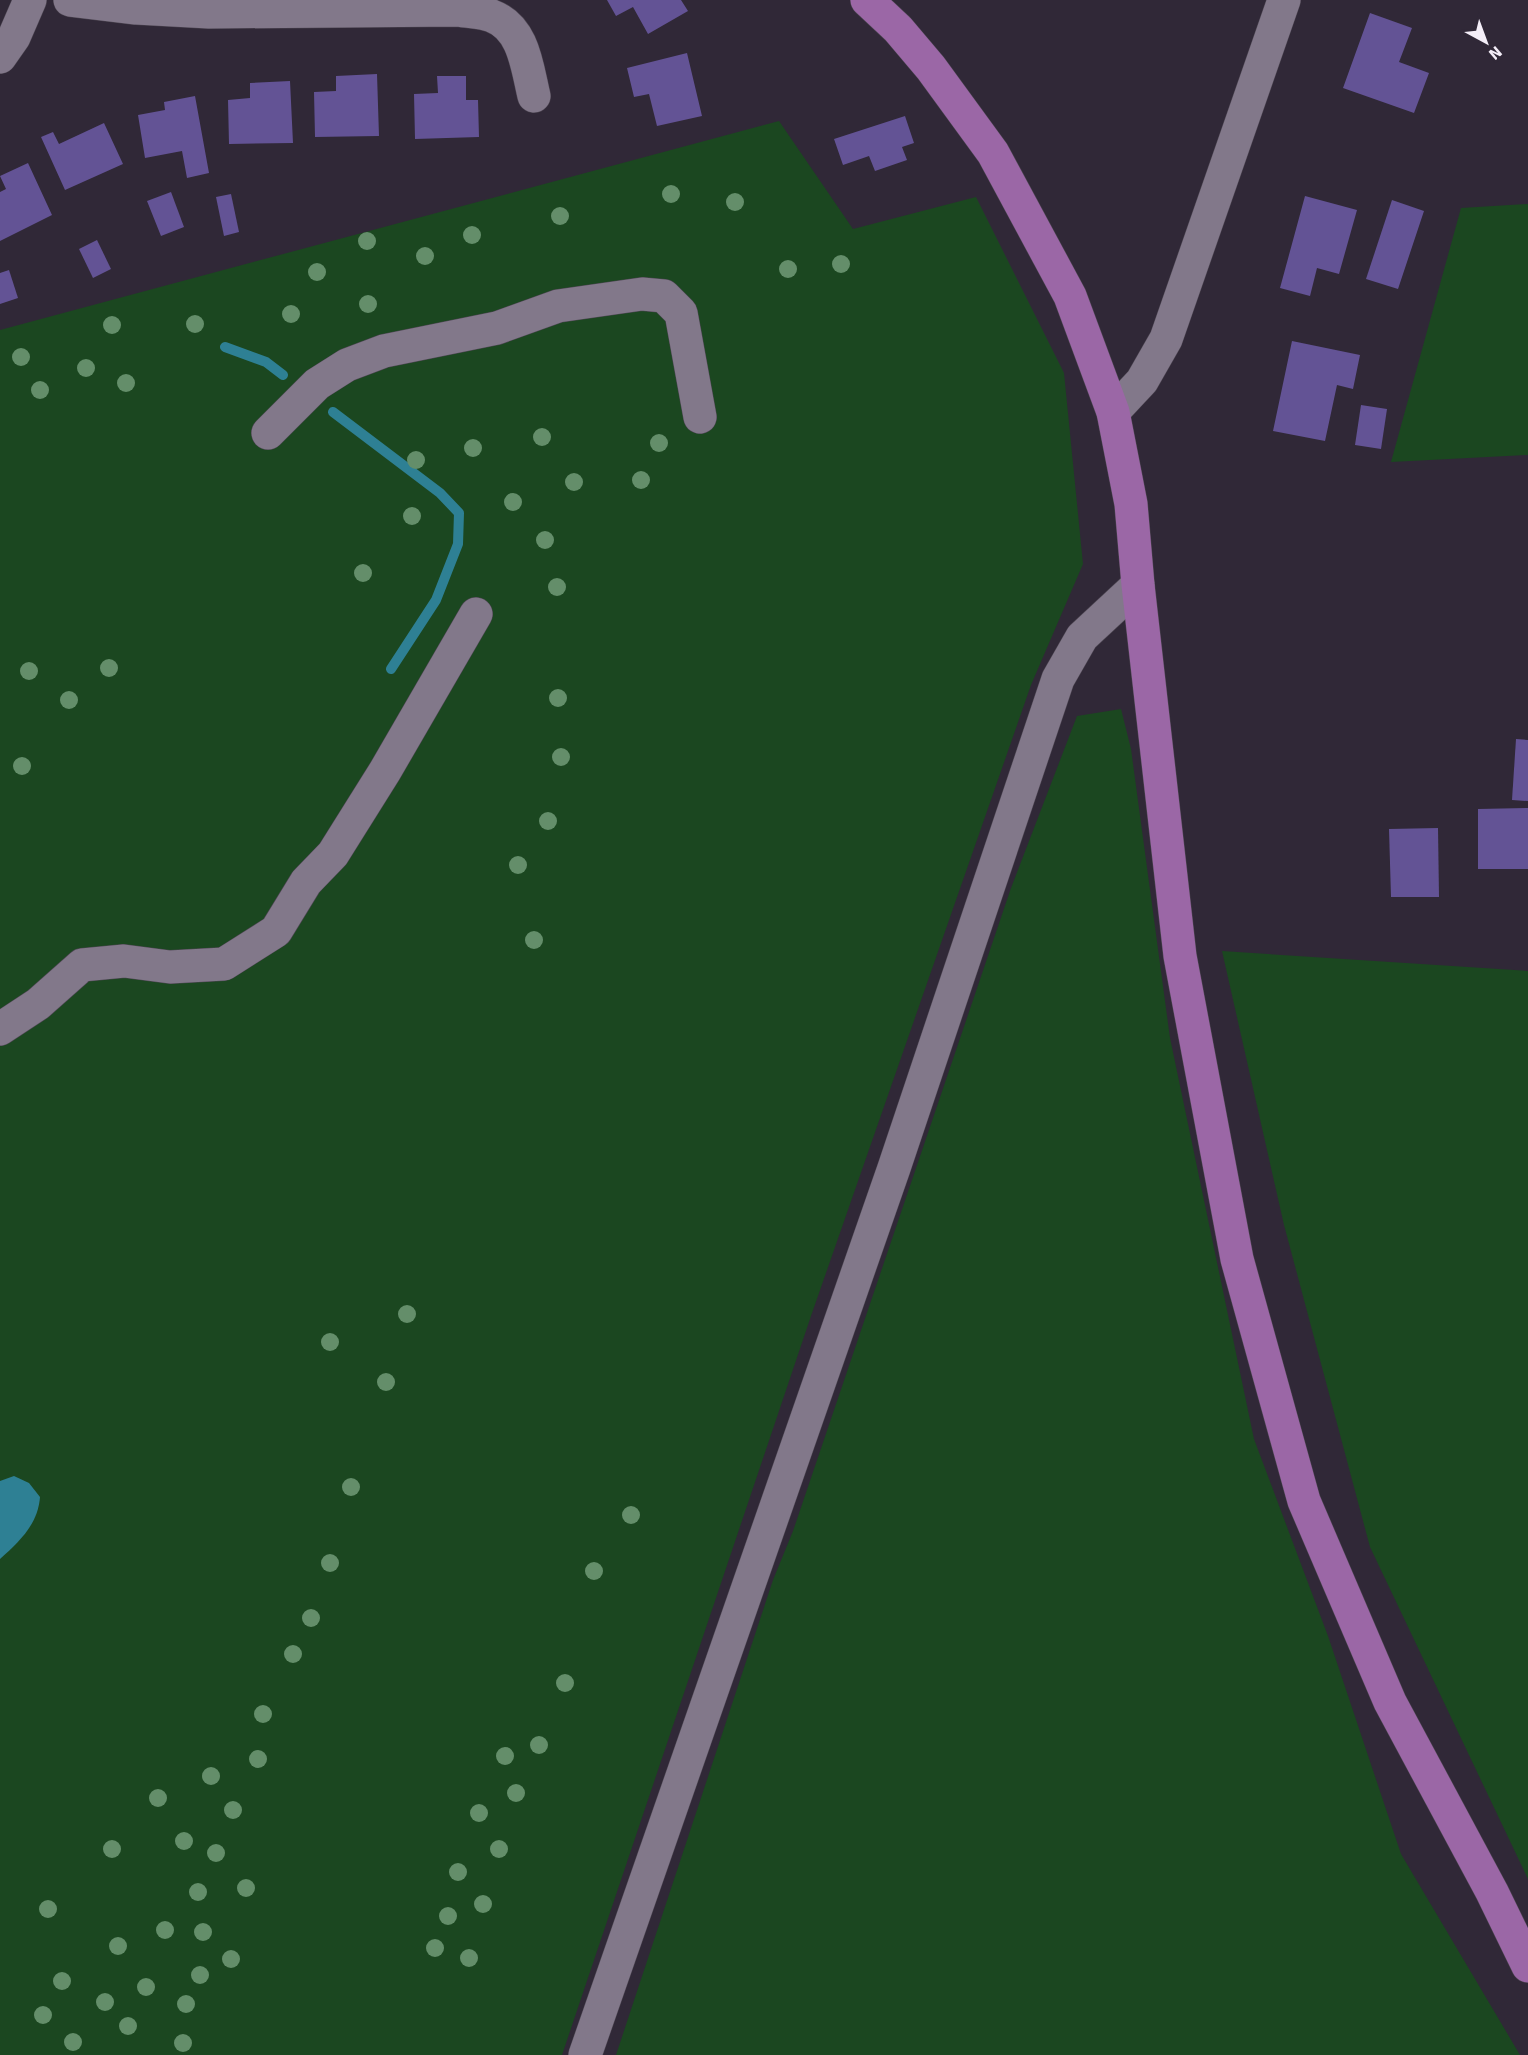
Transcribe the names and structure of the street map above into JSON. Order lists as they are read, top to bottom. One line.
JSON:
{"north":"bottom right"}
